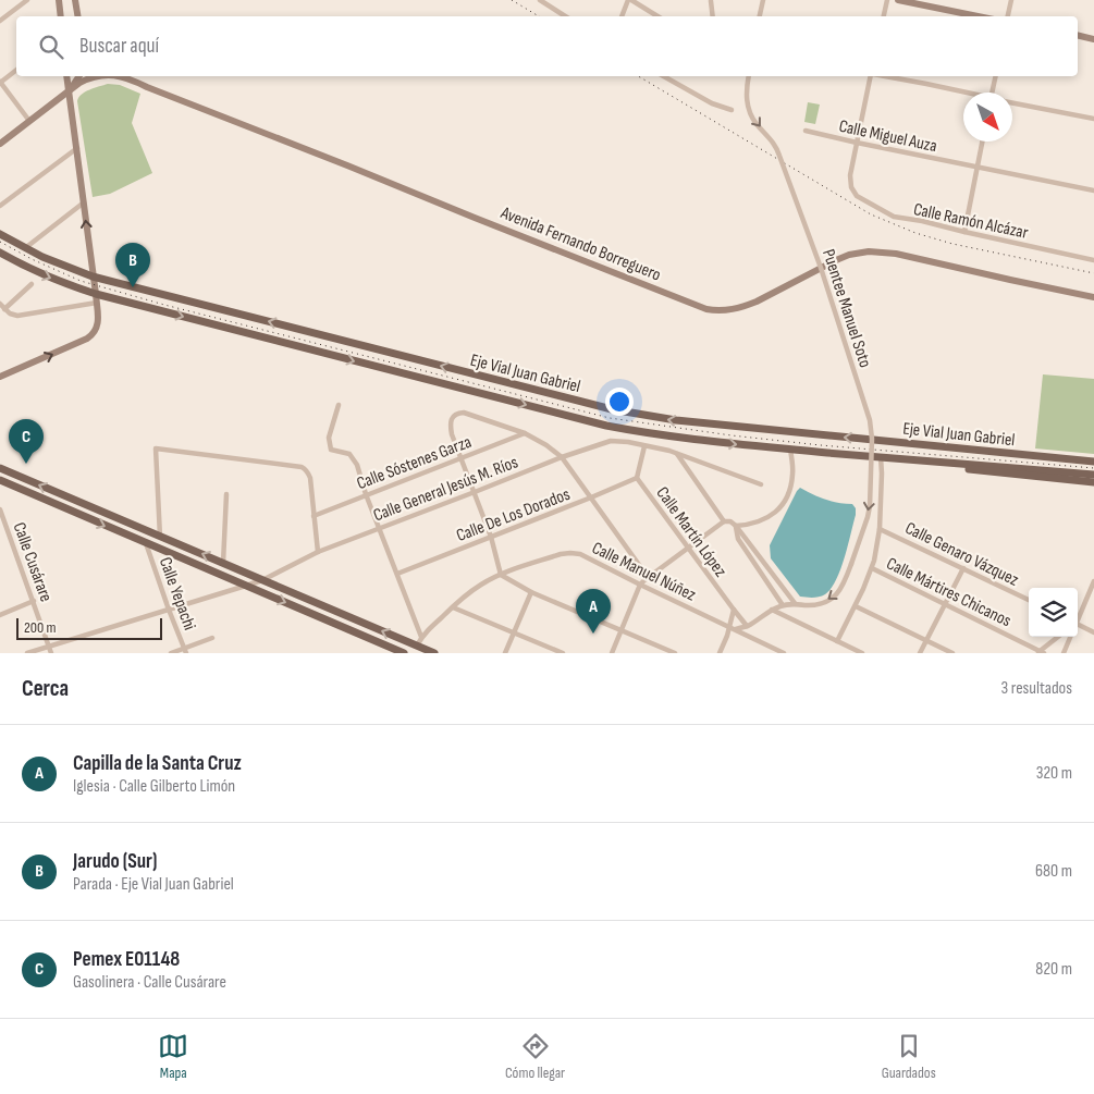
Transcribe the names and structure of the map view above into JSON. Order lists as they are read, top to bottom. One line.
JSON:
{"streets":{"main road":["Avenida Fernando Borreguero","Eje Vial Juan Gabriel"],"street":["Calle Miguel Auza","Calle Ramón Alcázar","Puentee Manuel Soto","Calle Sóstenes Garza","Calle General Jesús M. Ríos","Calle De Los Dorados","Calle Martín López","Calle Genaro Vázquez","Calle Cusárare","Calle Manuel Núñez","Calle Mártires Chicanos","Calle Yepachi"]},"crossings":[["Calle Miguel Auza","Calle Ramón Alcázar"],["Calle General Jesús M. Ríos","Calle Martín López"],["Calle General Jesús M. Ríos","Calle Cusárare"],["Calle General Jesús M. Ríos","Calle Yepachi"],["Calle De Los Dorados","Calle Martín López"]],"one_way":["Puentee Manuel Soto"],"scale_bar":"200 m","north":"bottom right","page":{"search":"Buscar aquí","pins":["B","C","A"],"scale":"200 m","heading":["Cerca","3 resultados"],"list":[{"mark":"A","name":"Capilla de la Santa Cruz","note":"Iglesia · Calle Gilberto Limón","value":"320 m"},{"mark":"B","name":"Jarudo (Sur)","note":"Parada · Eje Vial Juan Gabriel","value":"680 m"},{"mark":"C","name":"Pemex E01148","note":"Gasolinera · Calle Cusárare","value":"820 m"}],"nav":["Mapa","Cómo llegar","Guardados"]}}
